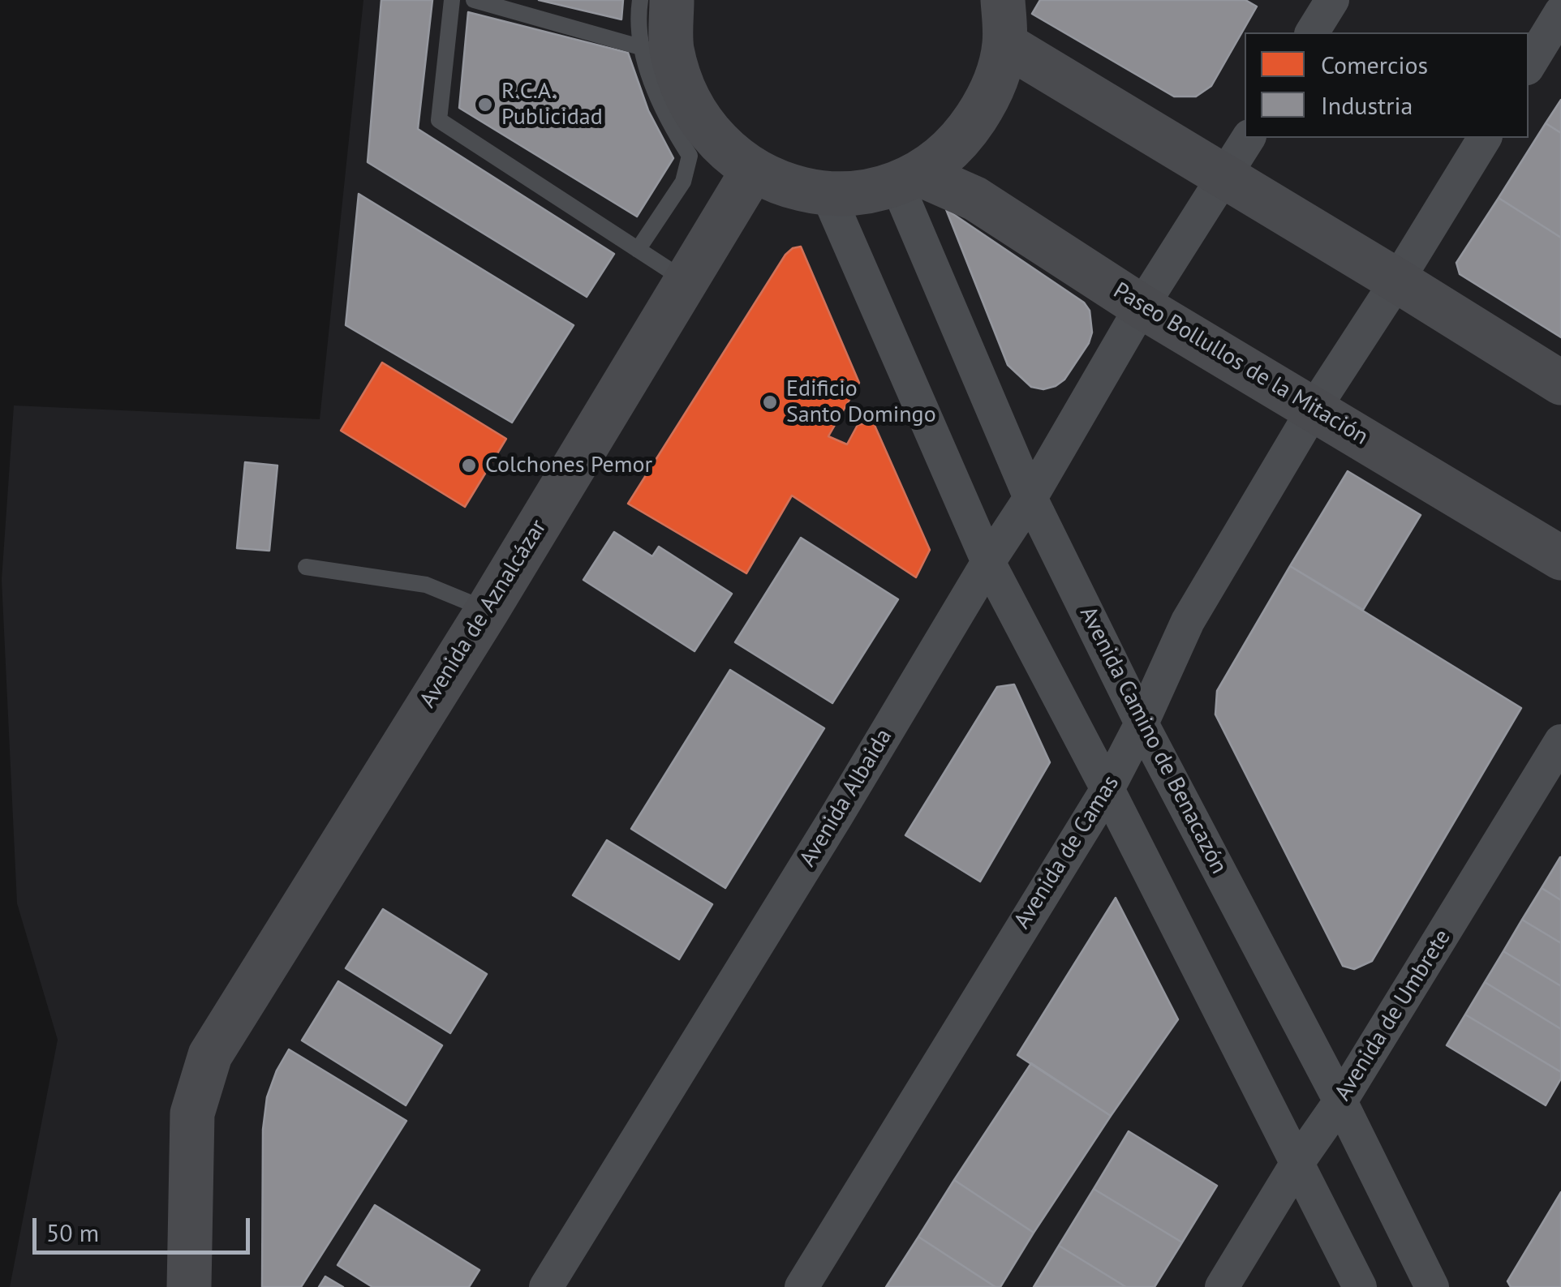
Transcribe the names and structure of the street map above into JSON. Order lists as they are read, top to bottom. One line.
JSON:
{"streets":{"street":["Paseo Bollullos de la Mitación","Avenida de Aznalcázar","Avenida Camino de Benacazón","Avenida Albaida","Avenida de Camas","Avenida de Umbrete"]},"crossings":[["Paseo Bollullos de la Mitación","Avenida Camino de Benacazón"],["Paseo Bollullos de la Mitación","Avenida Albaida"],["Paseo Bollullos de la Mitación","Avenida de Camas"],["Avenida Camino de Benacazón","Avenida Albaida"],["Avenida Camino de Benacazón","Avenida de Camas"],["Avenida Camino de Benacazón","Avenida de Umbrete"]],"places":["R.C.A. Publicidad","Edificio Santo Domingo","Colchones Pemor"],"legend":["Comercios","Industria"],"scale_bar":"50 m"}
